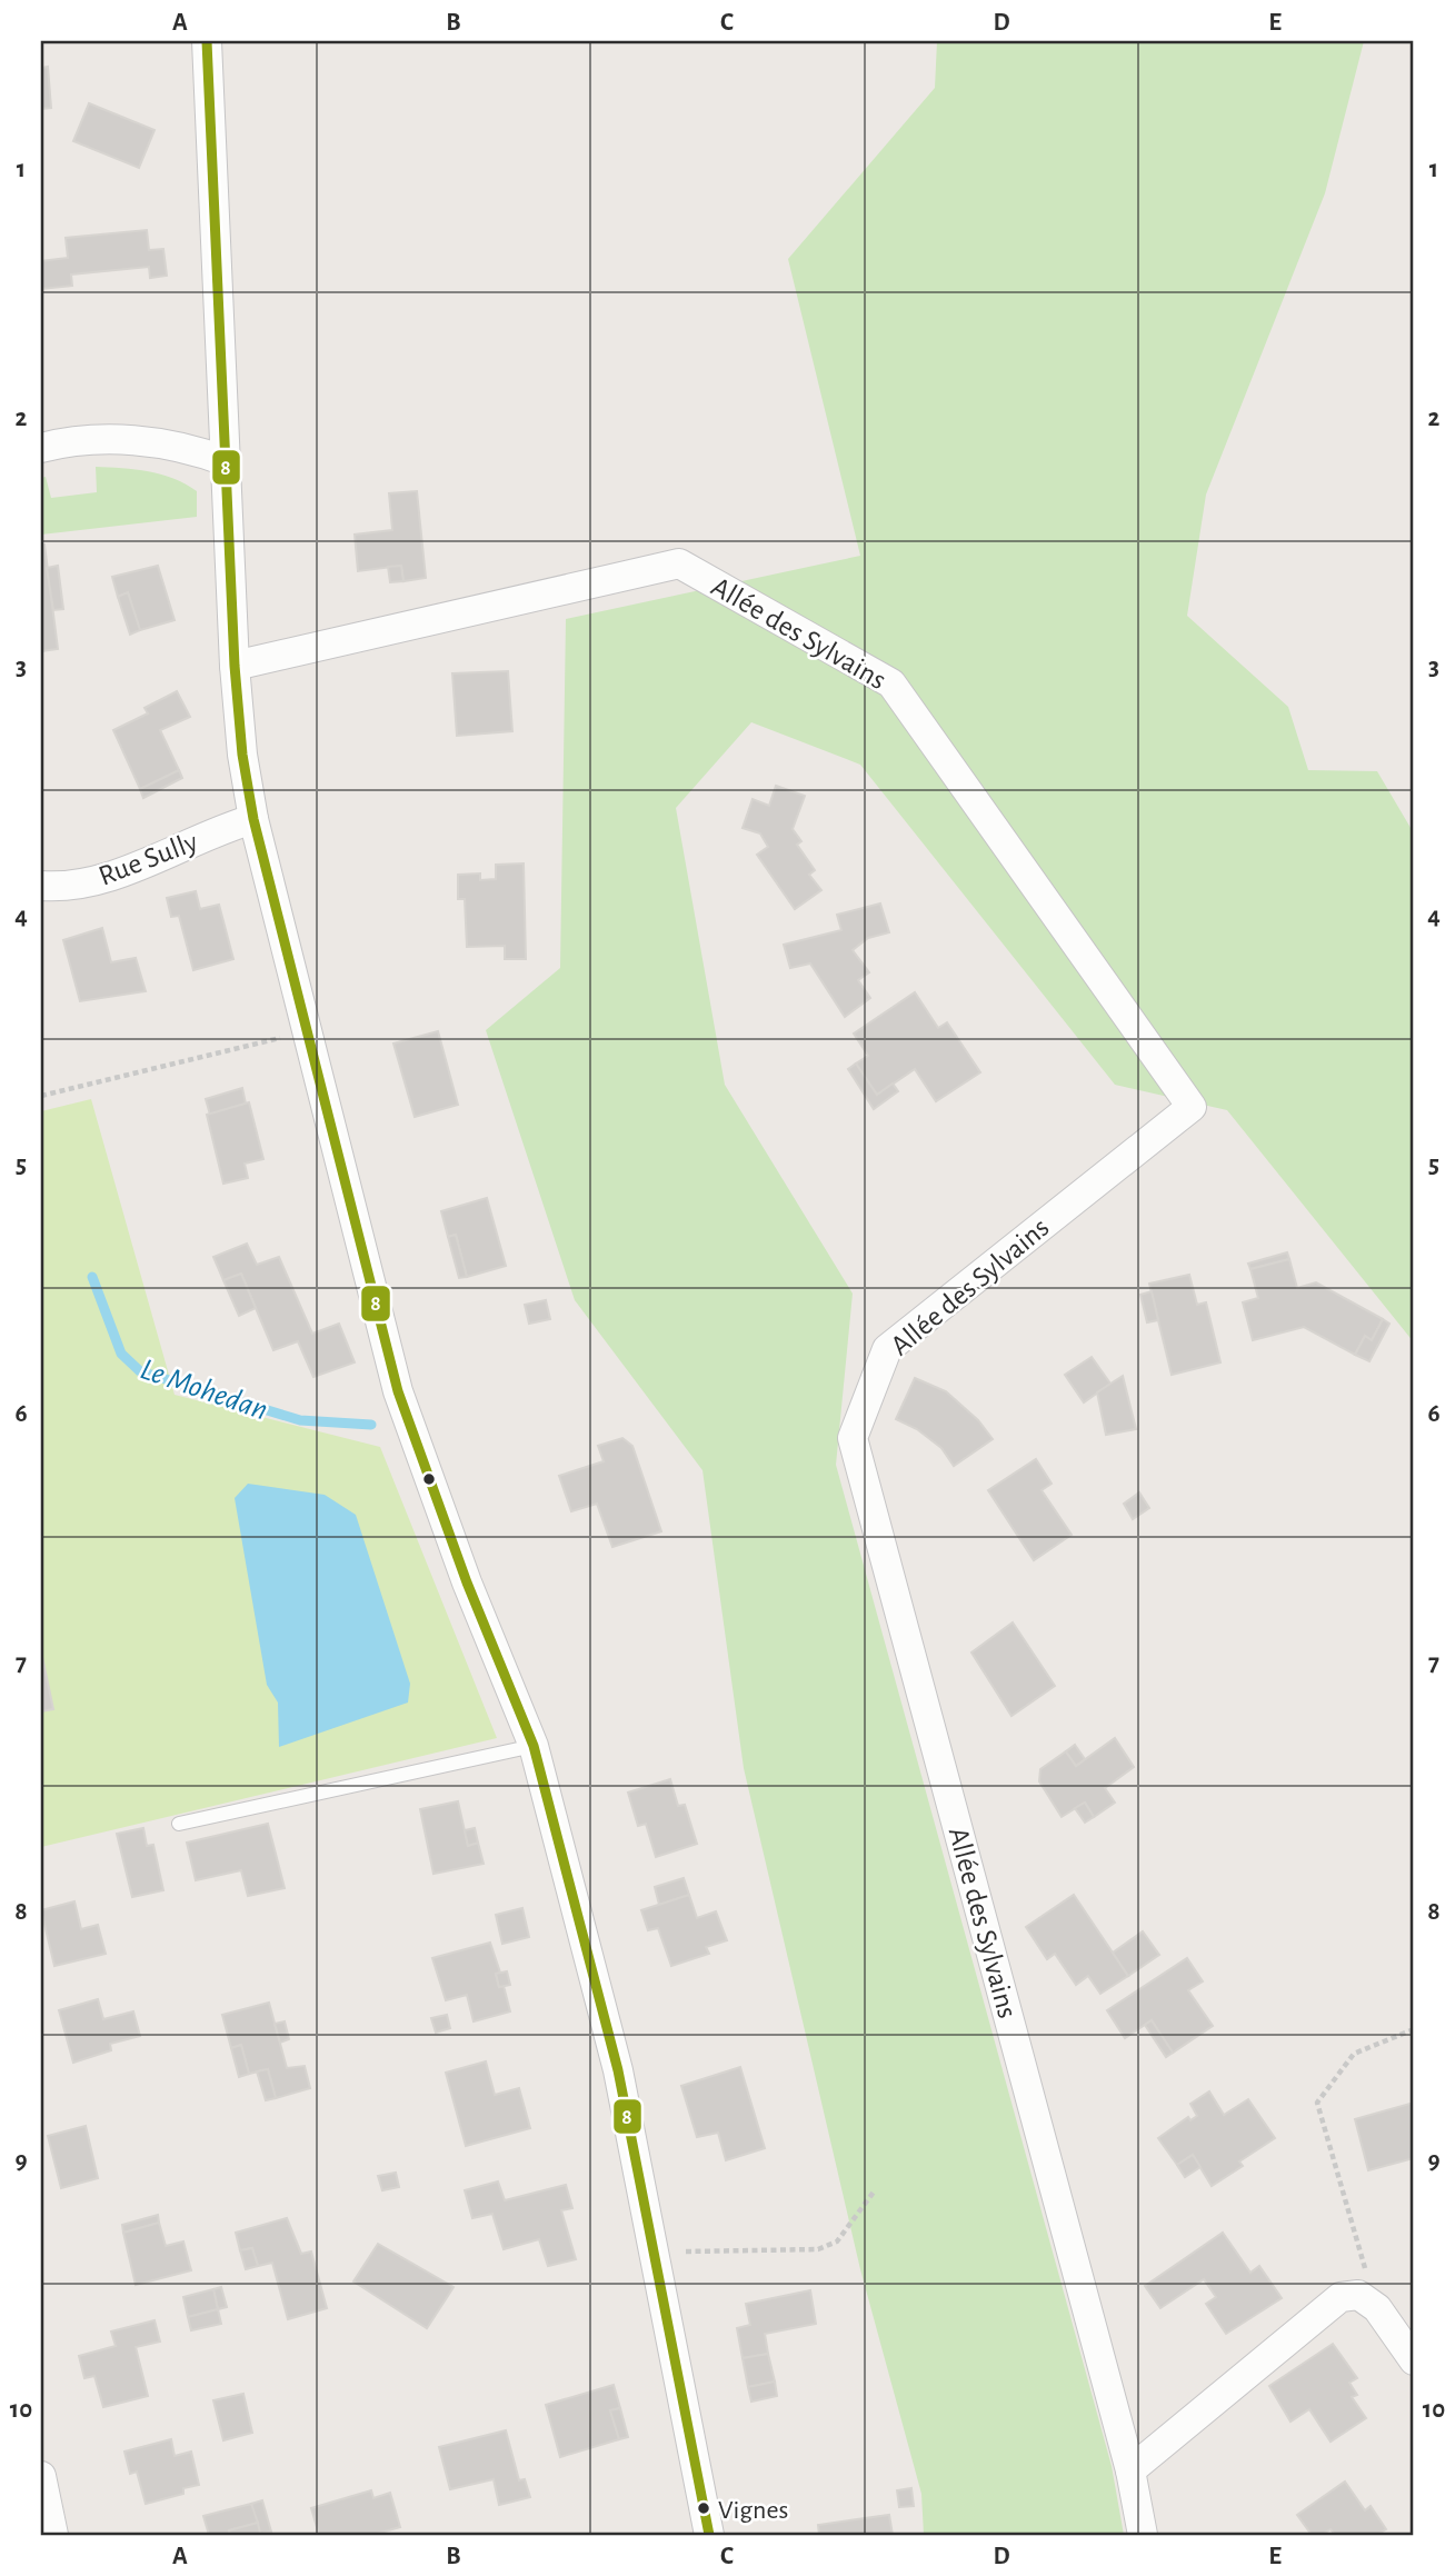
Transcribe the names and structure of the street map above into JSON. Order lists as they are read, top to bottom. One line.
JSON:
{"streets":{"street":["Allée des Sylvains","Rue Sully"]},"water":["Le Mohedan"],"places":["Vignes"],"lines":["transit line 8"],"grid":{"columns":["A","B","C","D","E"],"rows":["1","2","3","4","5","6","7","8","9","10"]}}
